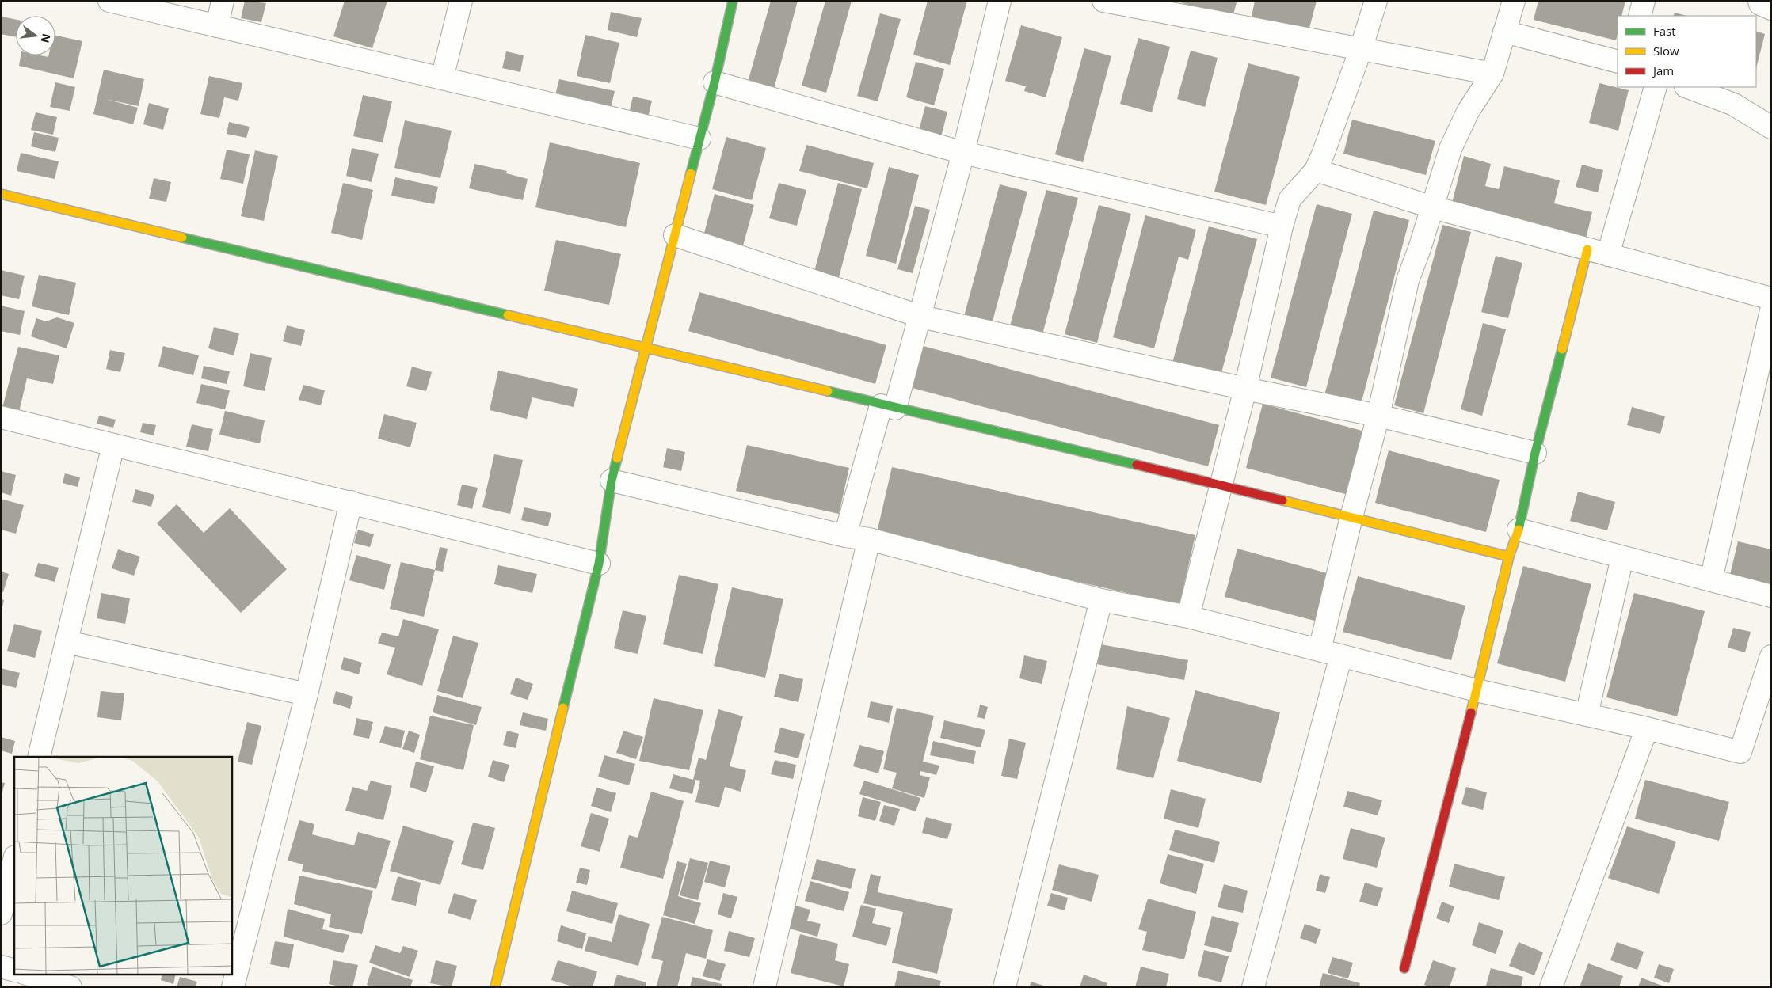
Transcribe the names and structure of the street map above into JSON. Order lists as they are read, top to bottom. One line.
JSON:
{"legend":["Fast","Slow","Jam"],"north":"right"}
